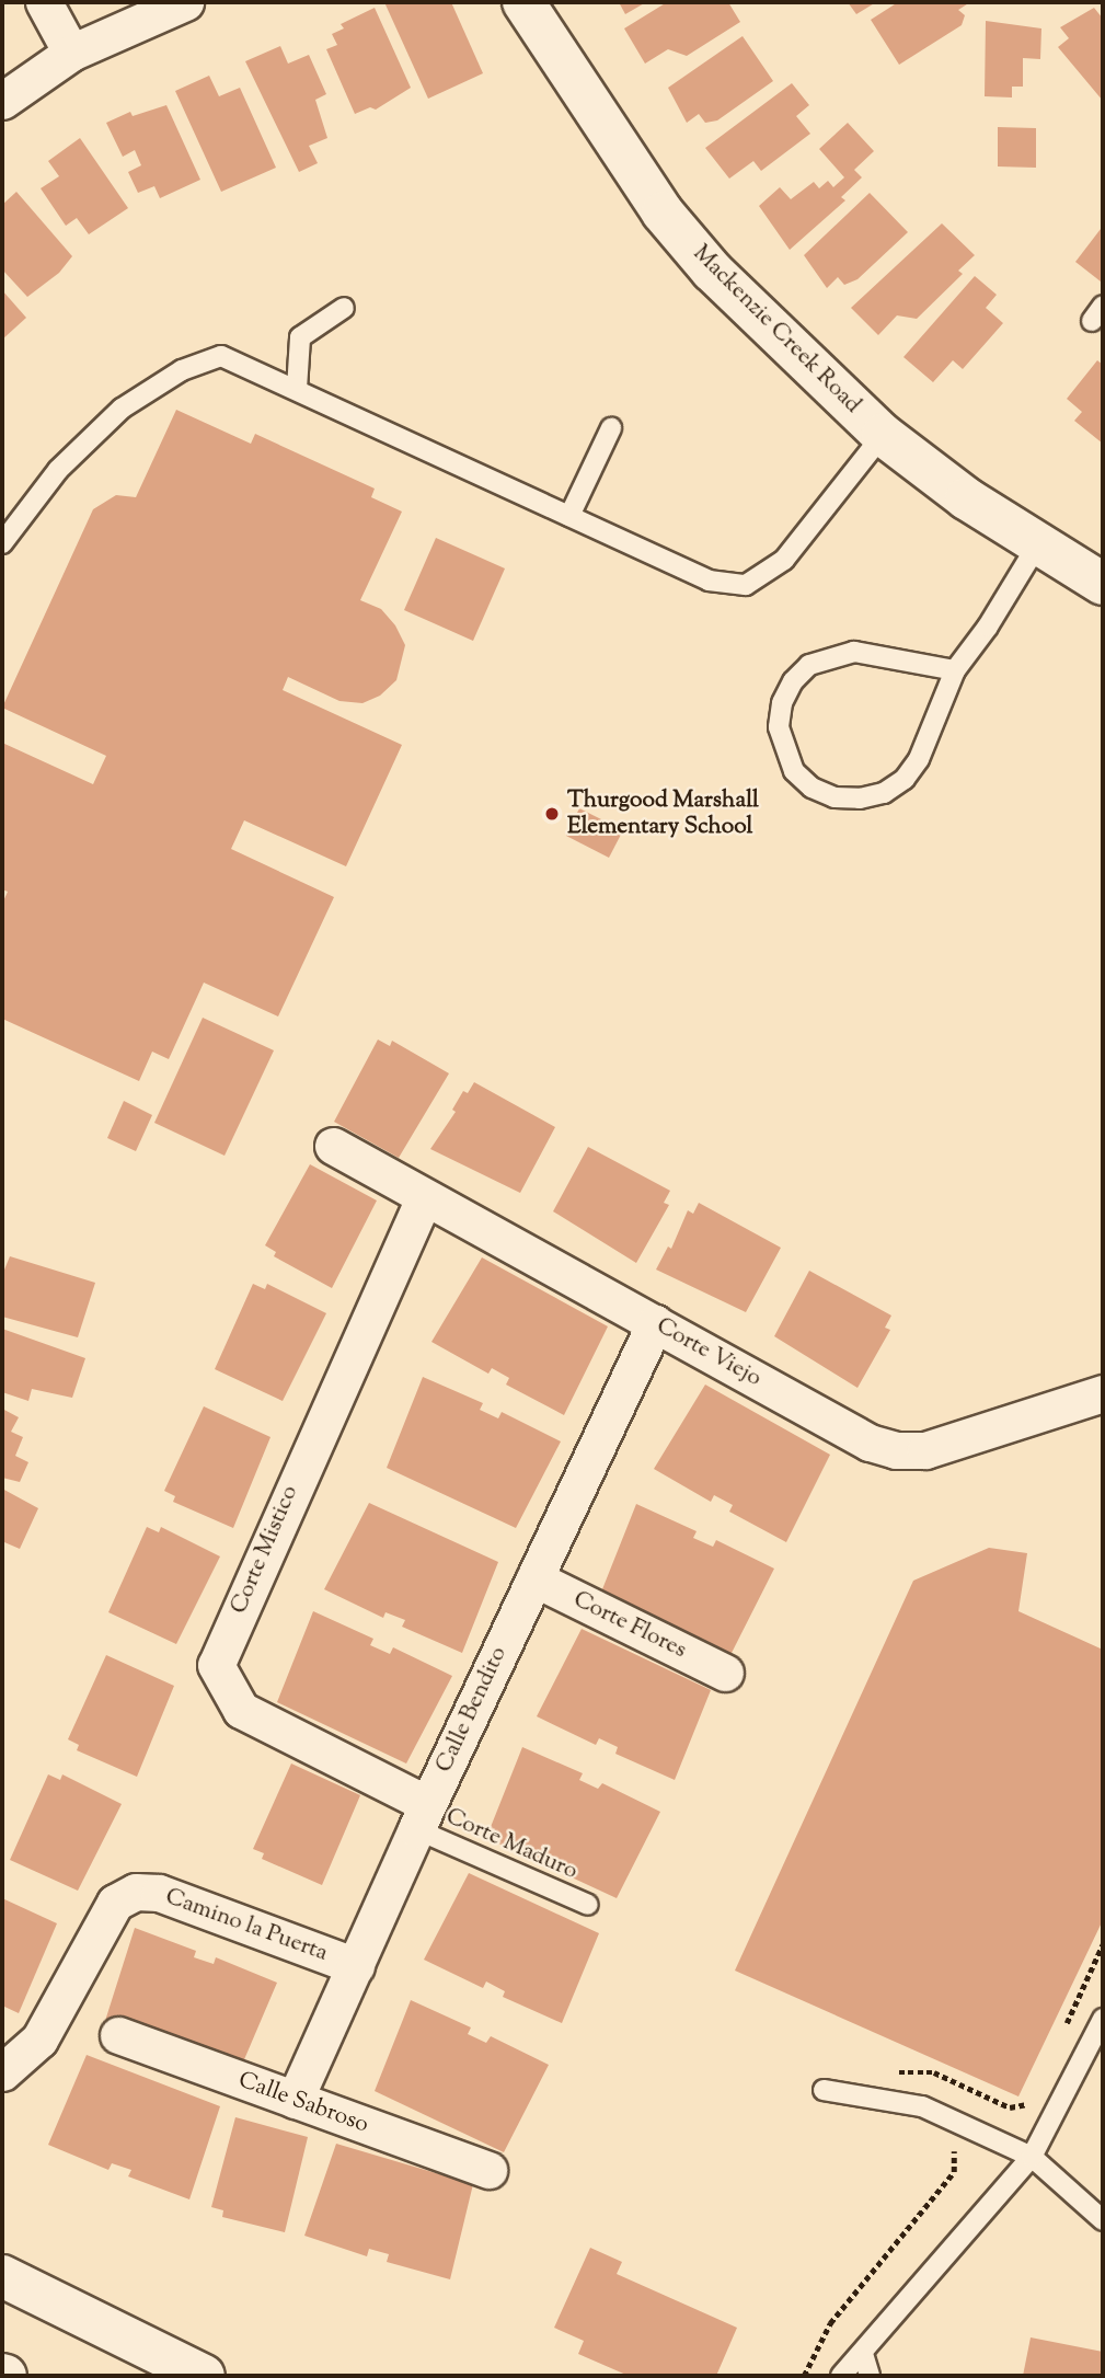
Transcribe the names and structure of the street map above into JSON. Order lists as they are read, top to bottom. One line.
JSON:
{"streets":{"street":["Mackenzie Creek Road","Corte Viejo","Corte Mistico","Corte Flores","Calle Bendito","Camino la Puerta","Calle Sabroso"],"lane":["Corte Maduro"]},"crossings":[["Corte Viejo","Corte Mistico"],["Corte Viejo","Calle Bendito"],["Corte Mistico","Calle Bendito"],["Corte Mistico","Corte Maduro"],["Corte Flores","Calle Bendito"],["Calle Bendito","Corte Maduro"],["Calle Bendito","Camino la Puerta"],["Calle Bendito","Calle Sabroso"]],"places":["Thurgood Marshall Elementary School"]}
